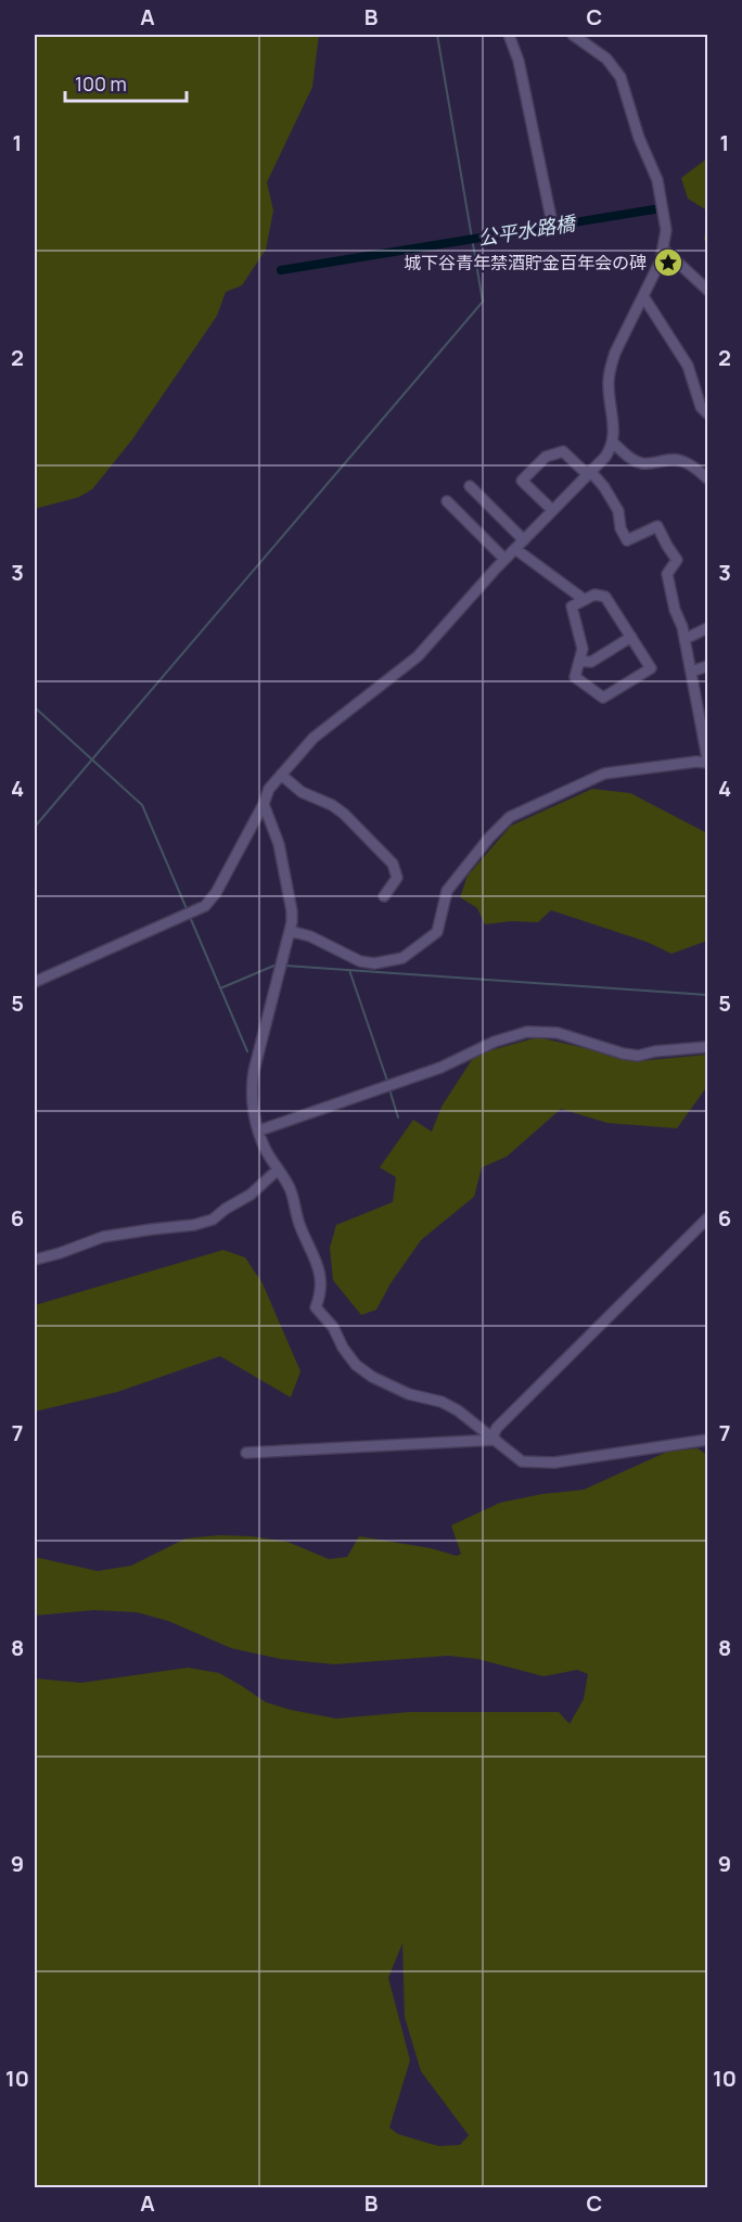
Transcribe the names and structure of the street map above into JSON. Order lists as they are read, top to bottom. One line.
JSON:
{"water":["公平水路橋"],"places":{"place":["城下谷青年禁酒貯金百年会の碑"]},"scale_bar":"100 m","grid":{"columns":["A","B","C"],"rows":["1","2","3","4","5","6","7","8","9","10"]}}
